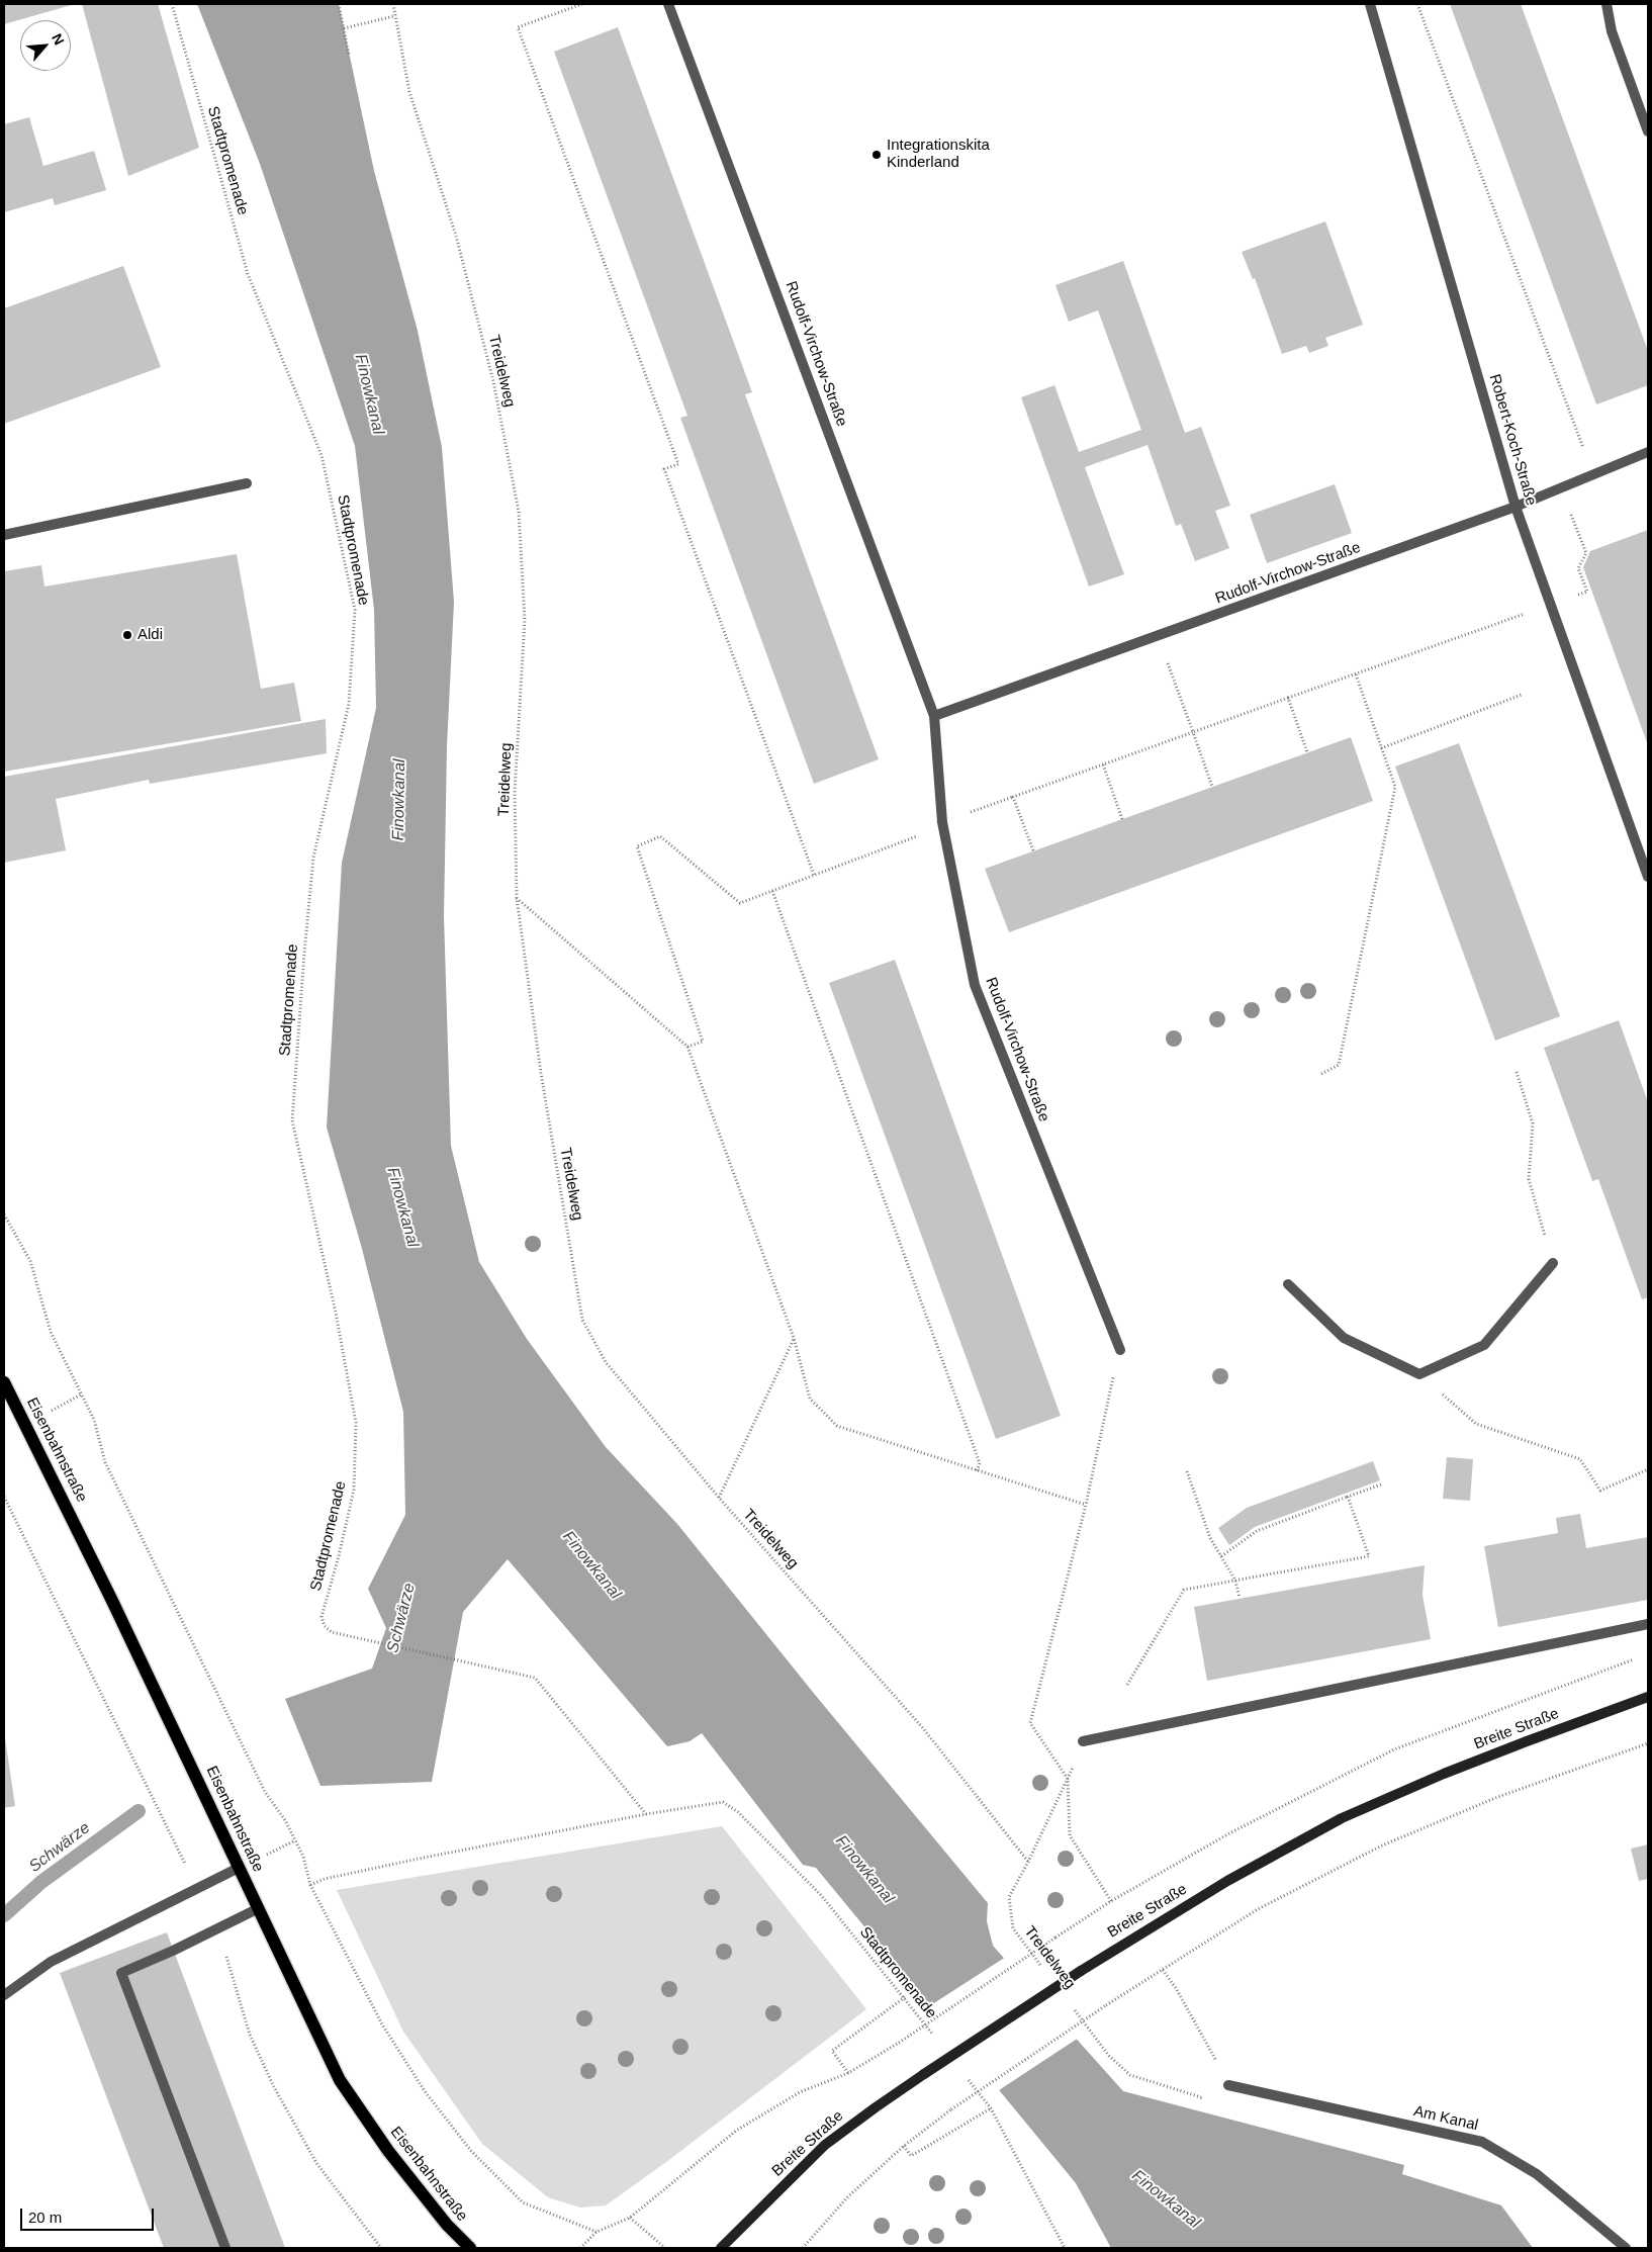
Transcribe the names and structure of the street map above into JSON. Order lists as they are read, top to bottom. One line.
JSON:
{"streets":{"main road":["Eisenbahnstraße","Breite Straße"],"street":["Rudolf-Virchow-Straße","Robert-Koch-Straße","Am Kanal"],"path":["Stadtpromenade","Treidelweg"]},"crossings":[["Rudolf-Virchow-Straße","Robert-Koch-Straße"],["Treidelweg","Am Kanal"]],"water":["Finowkanal","Schwärze"],"places":["Integrationskita Kinderland","Aldi"],"scale_bar":"20 m","north":"top right"}
